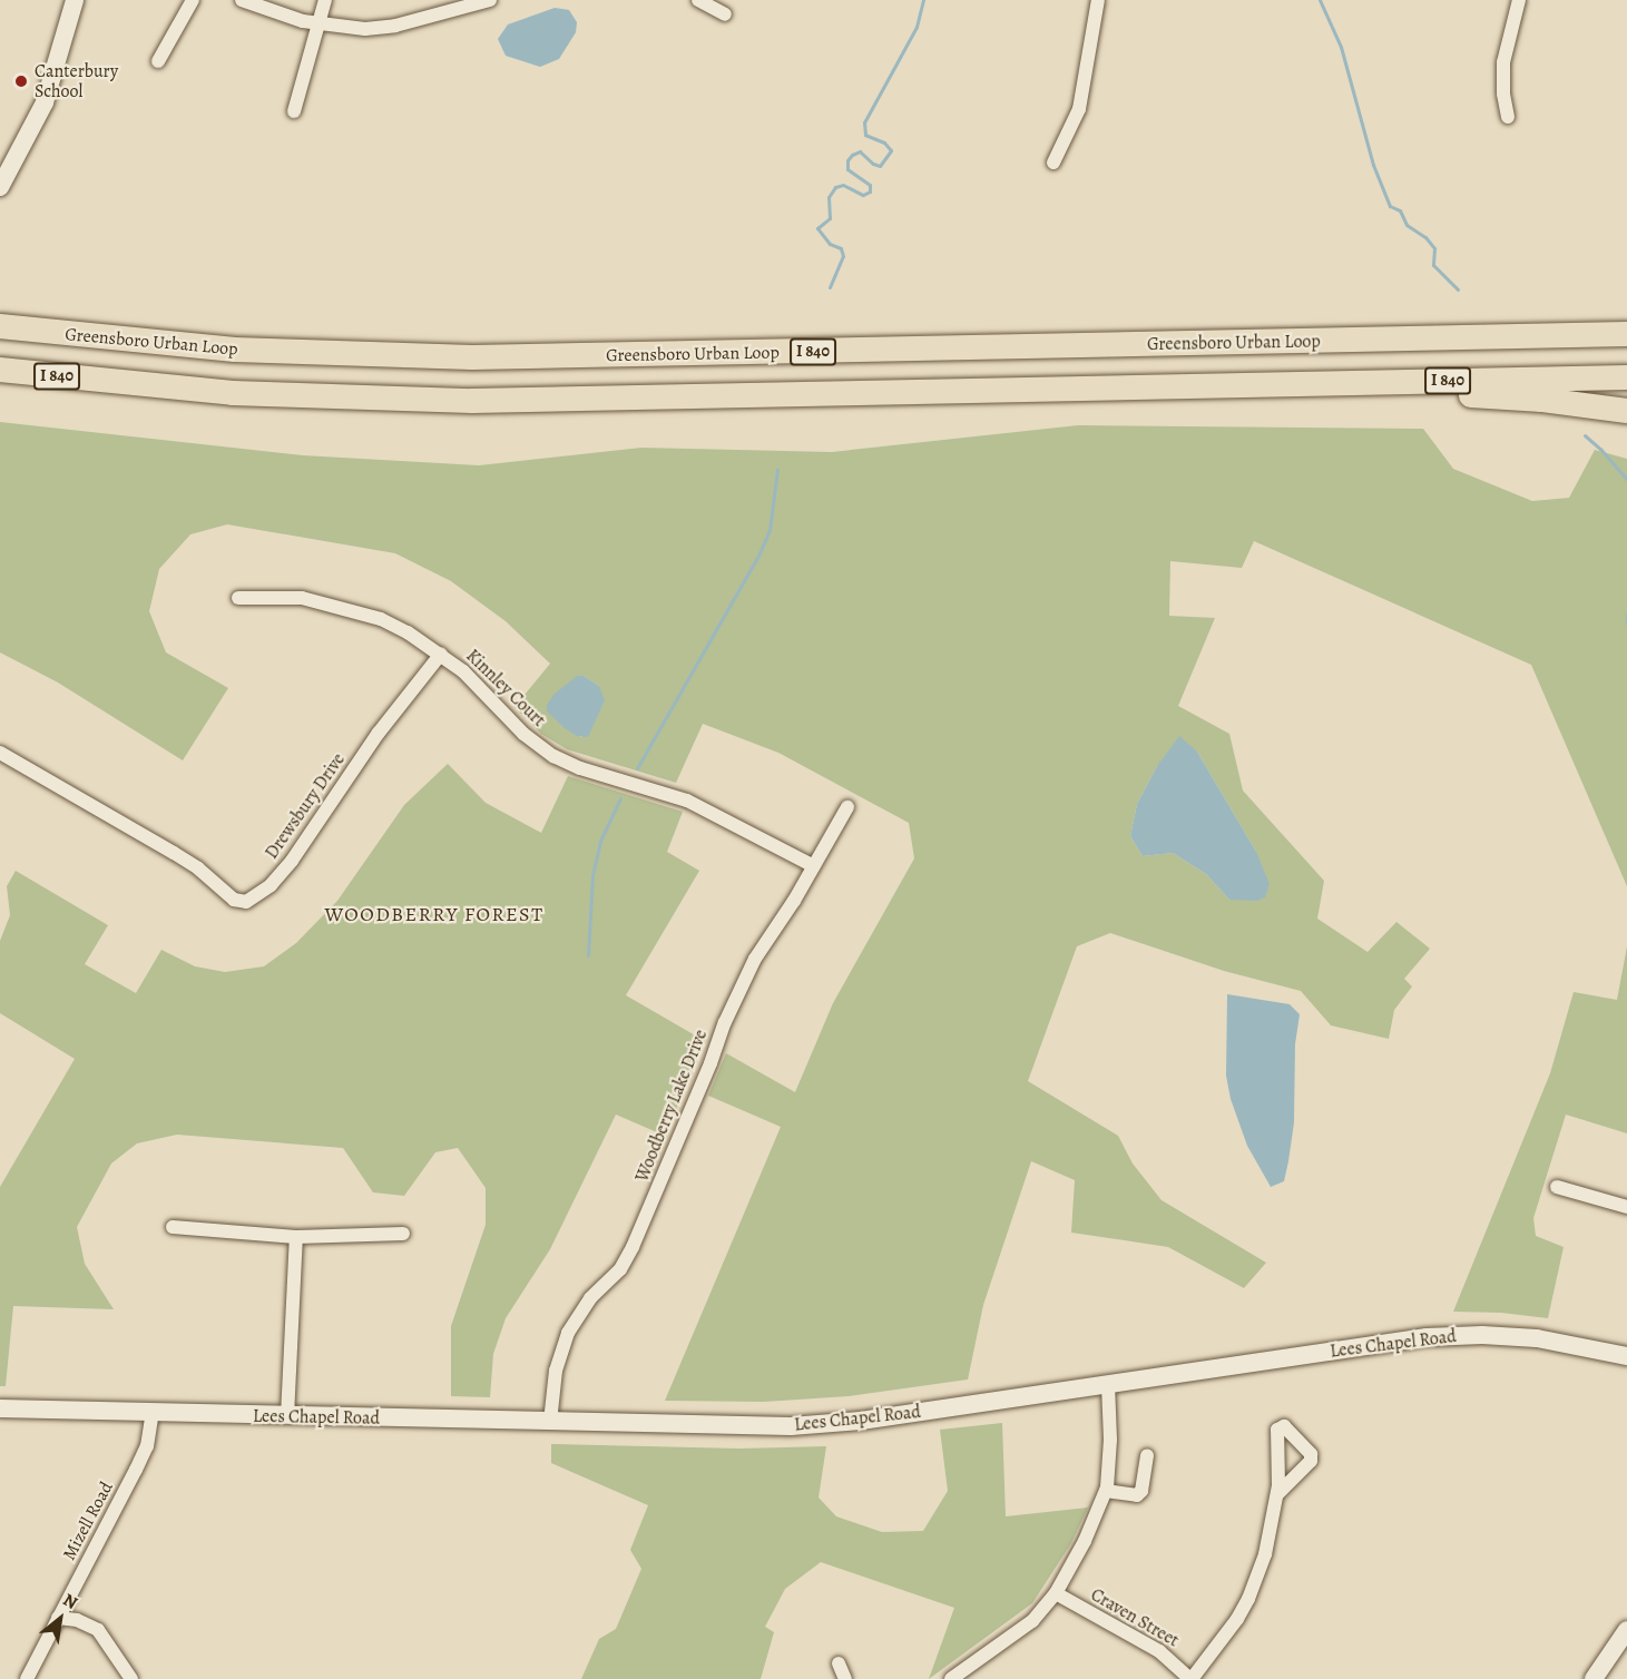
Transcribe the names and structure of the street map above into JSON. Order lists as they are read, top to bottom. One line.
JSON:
{"streets":{"highway":["Greensboro Urban Loop","I 840"],"main road":["Lees Chapel Road"],"street":["Kinnley Court","Drewsbury Drive","Woodberry Lake Drive","Mizell Road","Craven Street"]},"crossings":[["Kinnley Court","Drewsbury Drive"],["Kinnley Court","Woodberry Lake Drive"],["Woodberry Lake Drive","Lees Chapel Road"],["Lees Chapel Road","Mizell Road"]],"districts":["WOODBERRY FOREST"],"places":["Canterbury School"],"north":"top right"}
